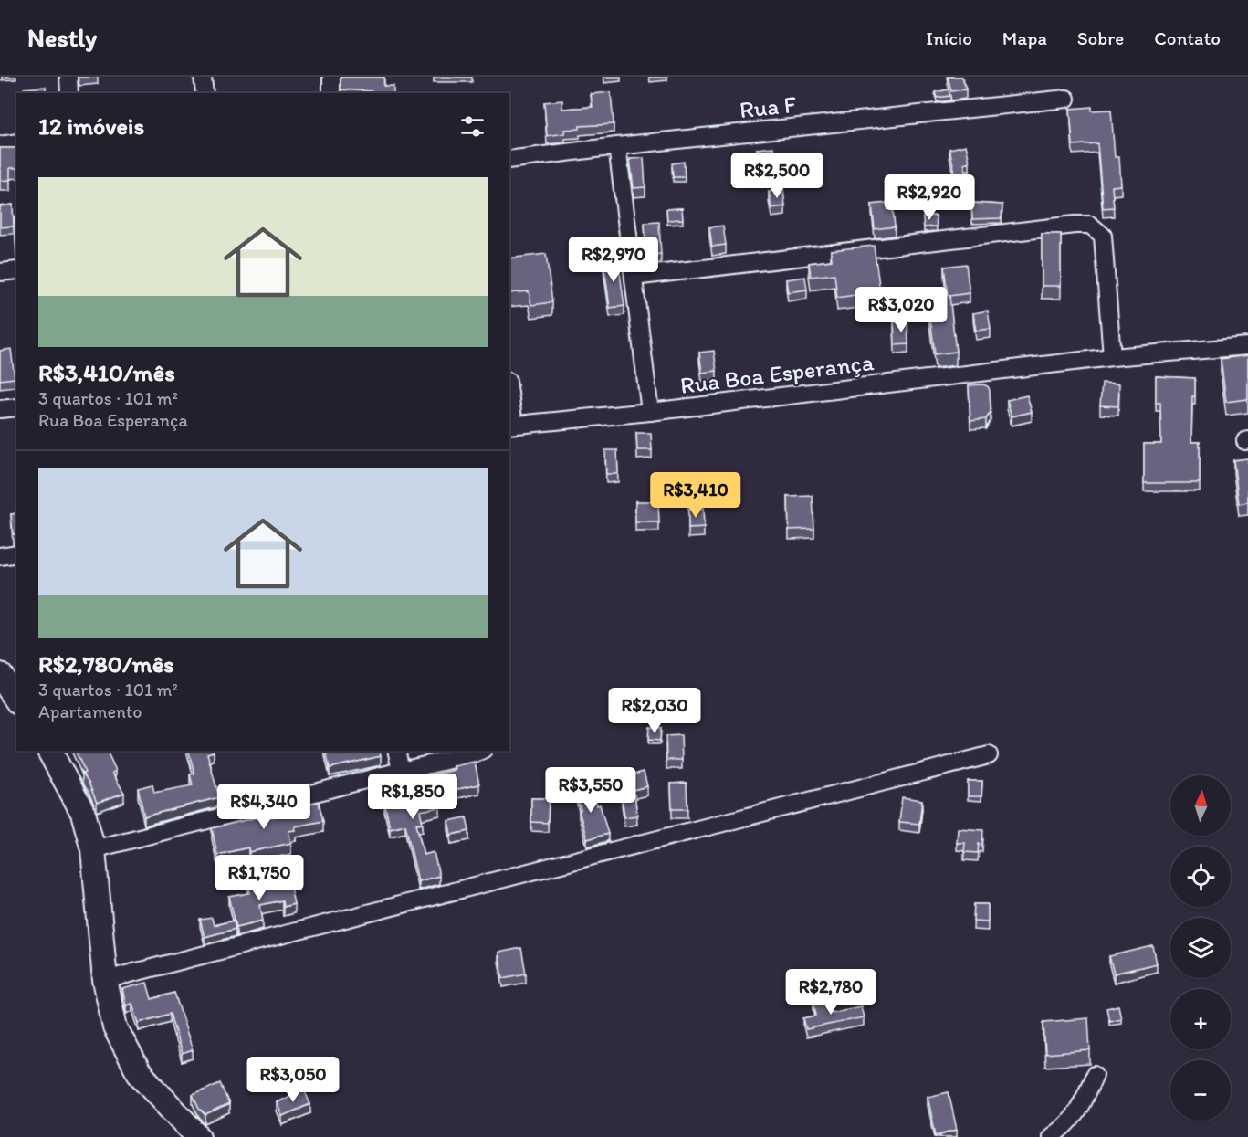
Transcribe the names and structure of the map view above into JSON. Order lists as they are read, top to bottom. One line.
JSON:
{"streets":{"street":["Rua F","Rua Boa Esperança"]},"north":"top","page":{"header":"Nestly","nav":["Início","Mapa","Sobre","Contato"],"heading":"12 imóveis","price":["R$2,500","R$2,920","R$2,970","R$3,020","R$3,410","R$2,030","R$3,550","R$1,850","R$4,340","R$1,750","R$2,780","R$3,050"],"list":[{"name":"R$3,410/mês","note":"3 quartos · 101 m² · Rua Boa Esperança"},{"name":"R$2,780/mês","note":"3 quartos · 101 m² · Apartamento"}],"map_buttons":["+","−"]}}
